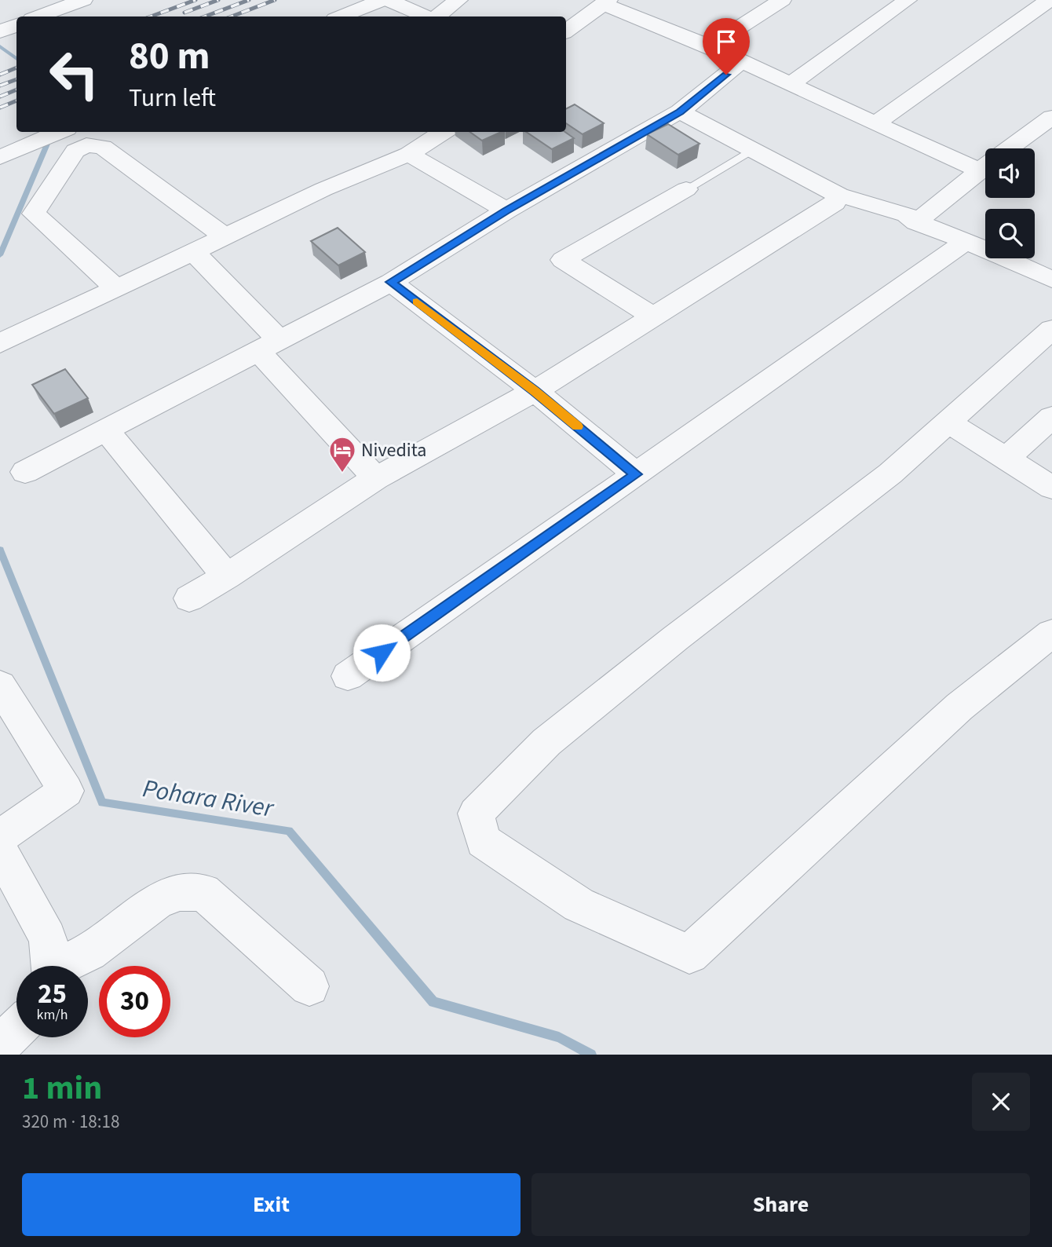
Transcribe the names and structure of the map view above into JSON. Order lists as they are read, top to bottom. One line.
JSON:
{"water":["Pohara River"],"places":{"hotel":["Nivedita"]},"page":{"turn":["80 m","Turn left"],"speed":"25 km/h","limit":"30","heading":["1 min","320 m · 18:18"],"buttons":["Exit","Share"]}}
